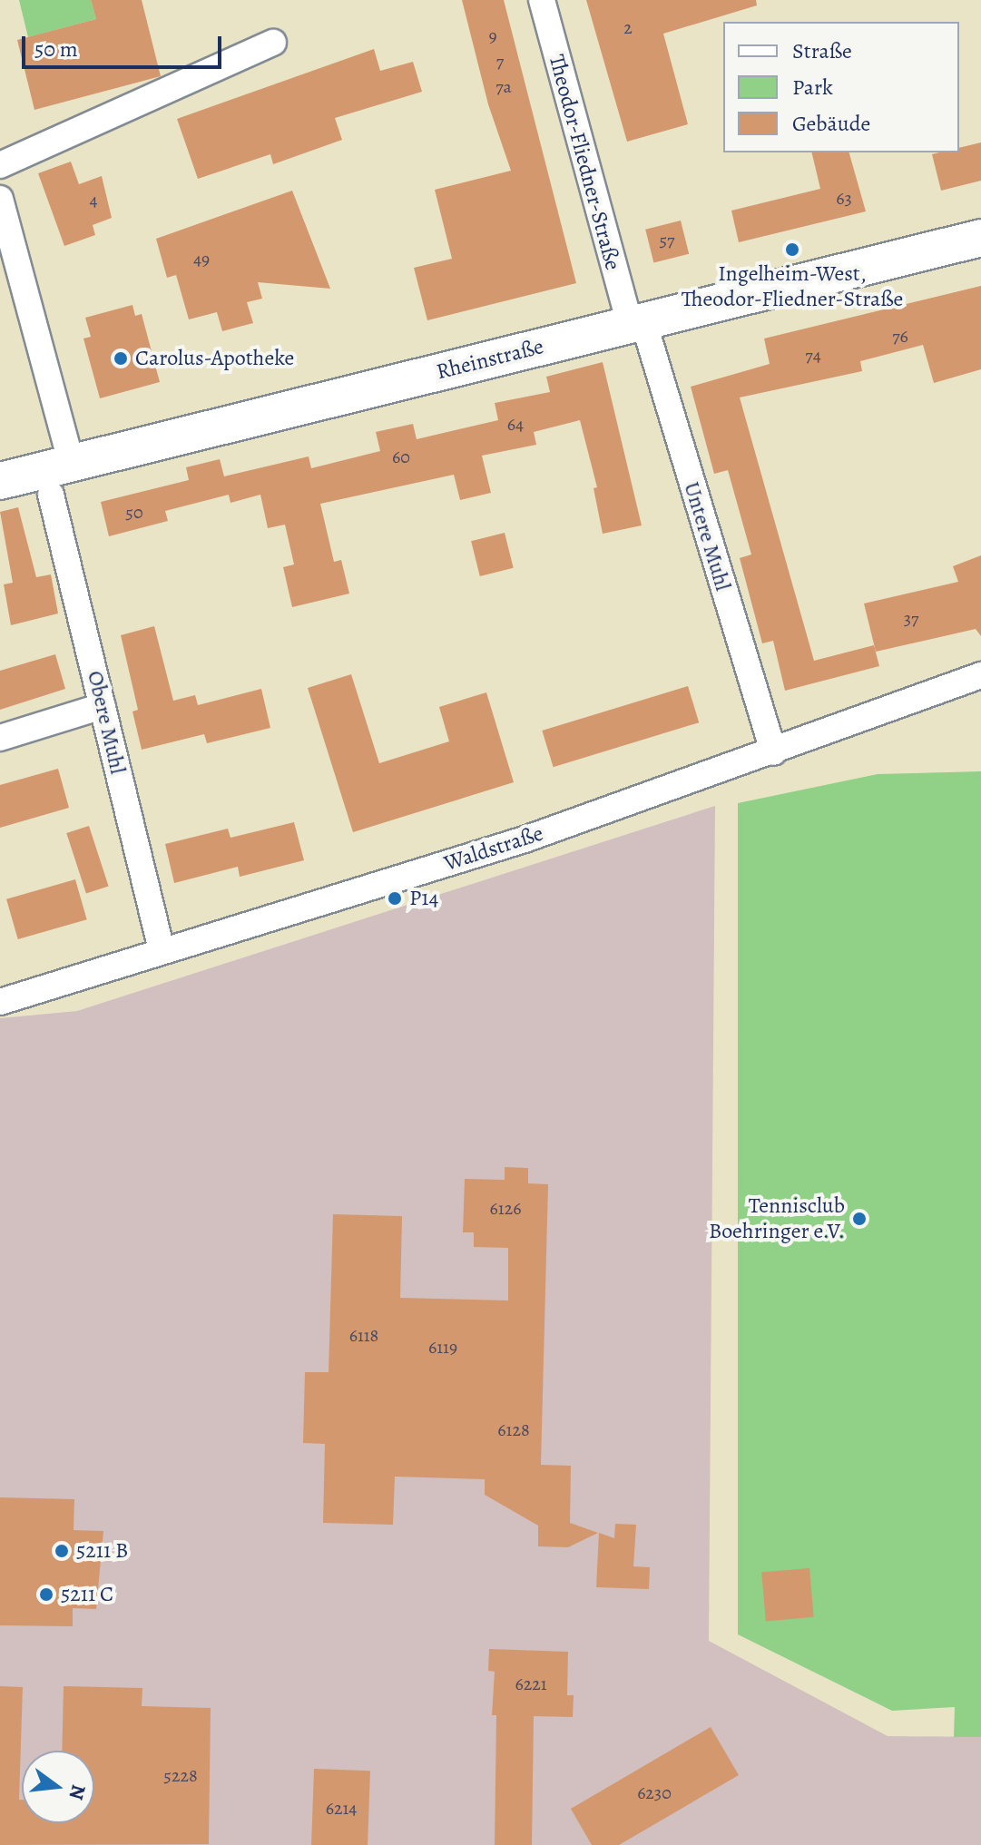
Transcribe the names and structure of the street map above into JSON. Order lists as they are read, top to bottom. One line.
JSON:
{"streets":{"main road":["Rheinstraße"],"street":["Theodor-Fliedner-Straße","Untere Muhl","Obere Muhl","Waldstraße"]},"crossings":[["Theodor-Fliedner-Straße","Rheinstraße"],["Theodor-Fliedner-Straße","Untere Muhl"],["Rheinstraße","Untere Muhl"],["Untere Muhl","Waldstraße"],["Obere Muhl","Waldstraße"]],"places":["Ingelheim-West, Theodor-Fliedner-Straße","Carolus-Apotheke","P14","Tennisclub Boehringer e.V.","5211 B","5211 C"],"house_numbers":["2","9","7","7a","63","4","57","49","76","74","64","60","50","37","6126","6118","6119","6128","6221","5228","6230","6214"],"legend":["Straße","Park","Gebäude"],"scale_bar":"50 m","north":"right"}
